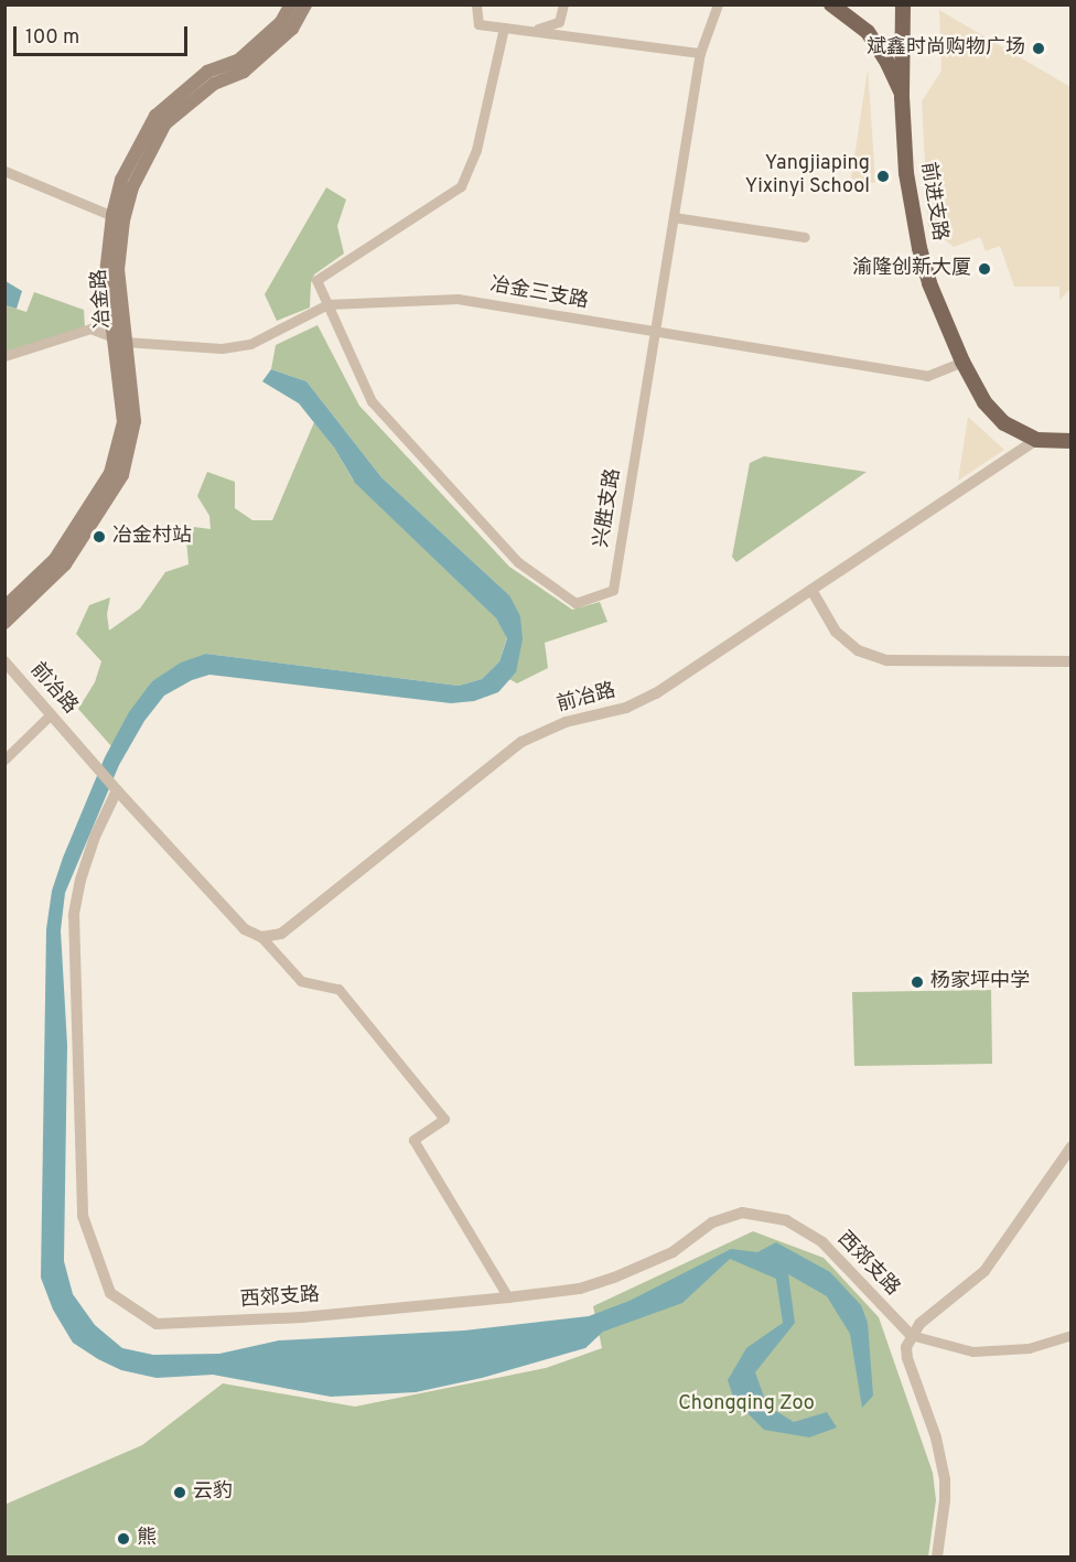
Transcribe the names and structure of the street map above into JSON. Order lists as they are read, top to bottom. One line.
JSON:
{"streets":{"main road":["前进支路","冶金路"],"street":["冶金三支路","兴胜支路","前冶路","西郊支路"]},"crossings":[["前进支路","冶金三支路"],["前进支路","前冶路"],["冶金三支路","冶金路"],["冶金三支路","兴胜支路"],["前冶路","西郊支路"]],"parks":["Chongqing Zoo"],"places":["斌鑫时尚购物广场","Yangjiaping Yixinyi School","渝隆创新大厦","冶金村站","杨家坪中学","云豹","熊"],"scale_bar":"100 m"}
